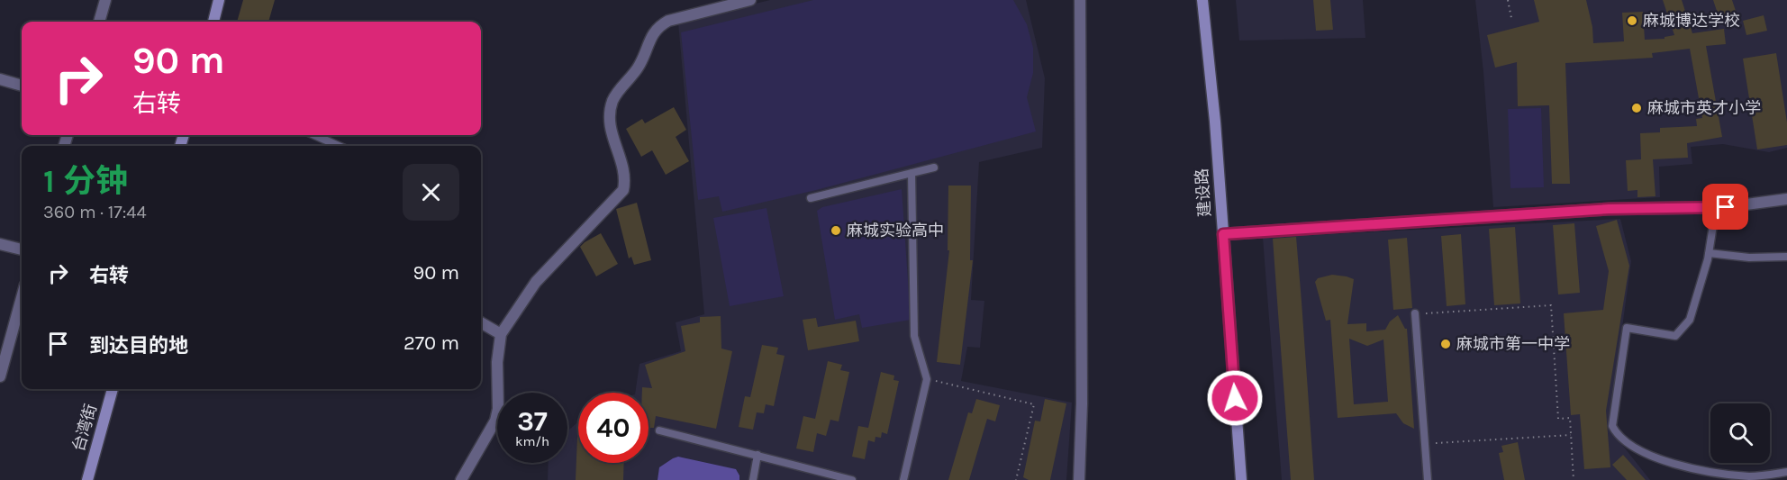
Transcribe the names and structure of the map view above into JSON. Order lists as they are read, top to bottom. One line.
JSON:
{"streets":{"street":["建设路","台湾街"]},"places":["麻城博达学校","麻城市英才小学","麻城实验高中","麻城市第一中学"],"page":{"turn":["90 m","右转"],"heading":["1 分钟","360 m · 17:44"],"list":[{"name":"右转","value":"90 m"},{"name":"到达目的地","value":"270 m"}],"speed":"37 km/h","limit":"40"}}
